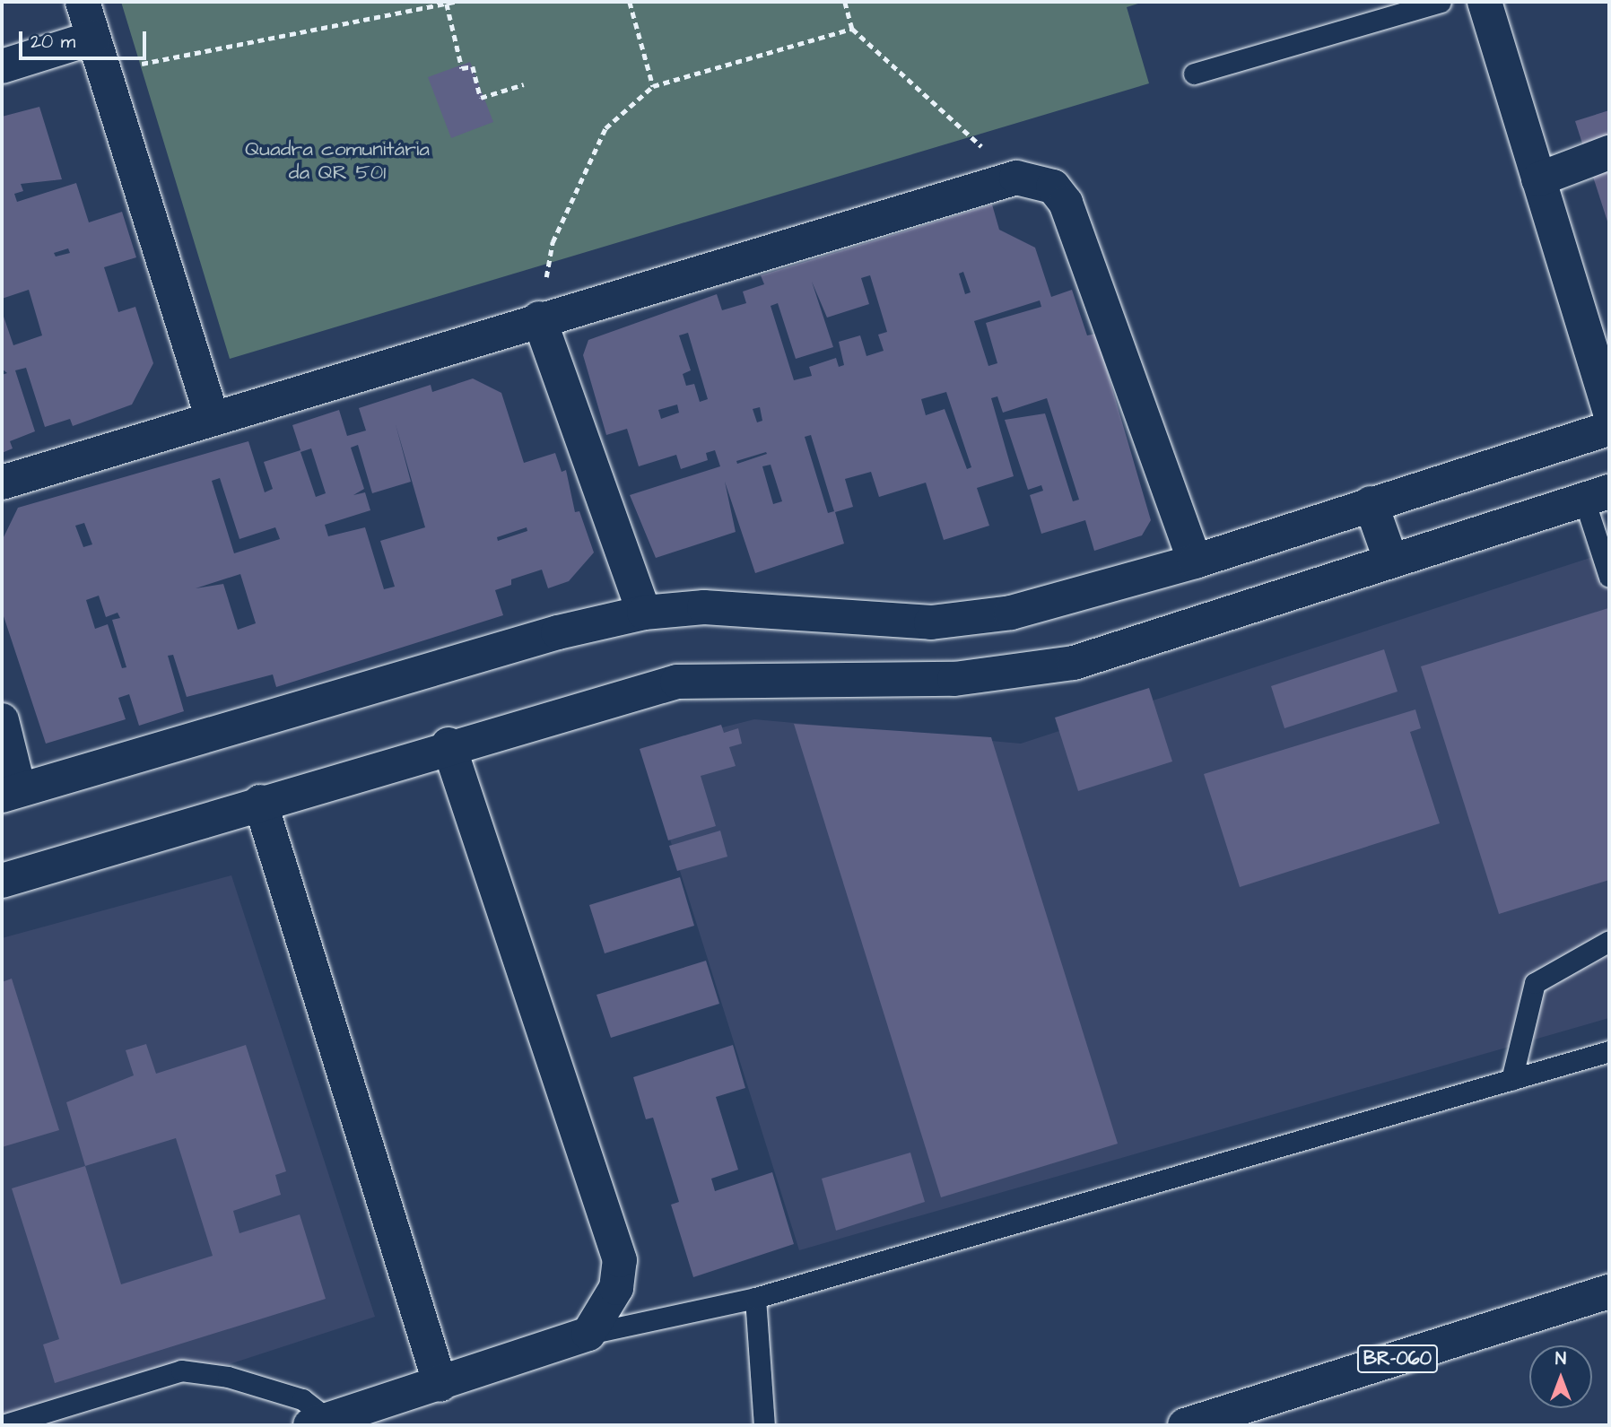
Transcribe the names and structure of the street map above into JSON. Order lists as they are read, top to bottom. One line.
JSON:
{"streets":{"main road":["BR-060"]},"parks":["Quadra comunitária da QR 501"],"scale_bar":"20 m","north":"top"}
